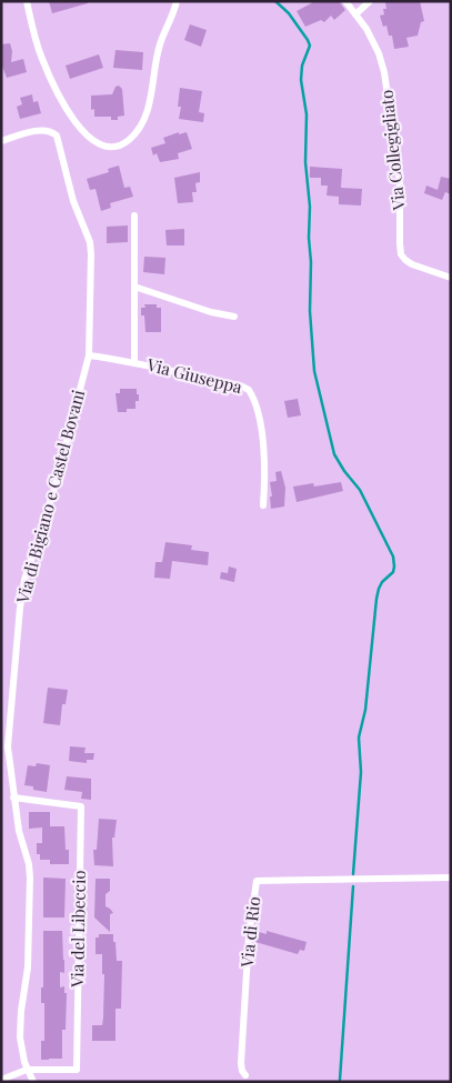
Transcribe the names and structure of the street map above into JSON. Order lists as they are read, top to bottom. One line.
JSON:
{"streets":{"street":["Via Collegigliato","Via Giuseppa","Via di Bigiano e Castel Bovani","Via del Libeccio","Via di Rio"]},"crossings":[["Via Giuseppa","Via di Bigiano e Castel Bovani"],["Via di Bigiano e Castel Bovani","Via del Libeccio"]]}
